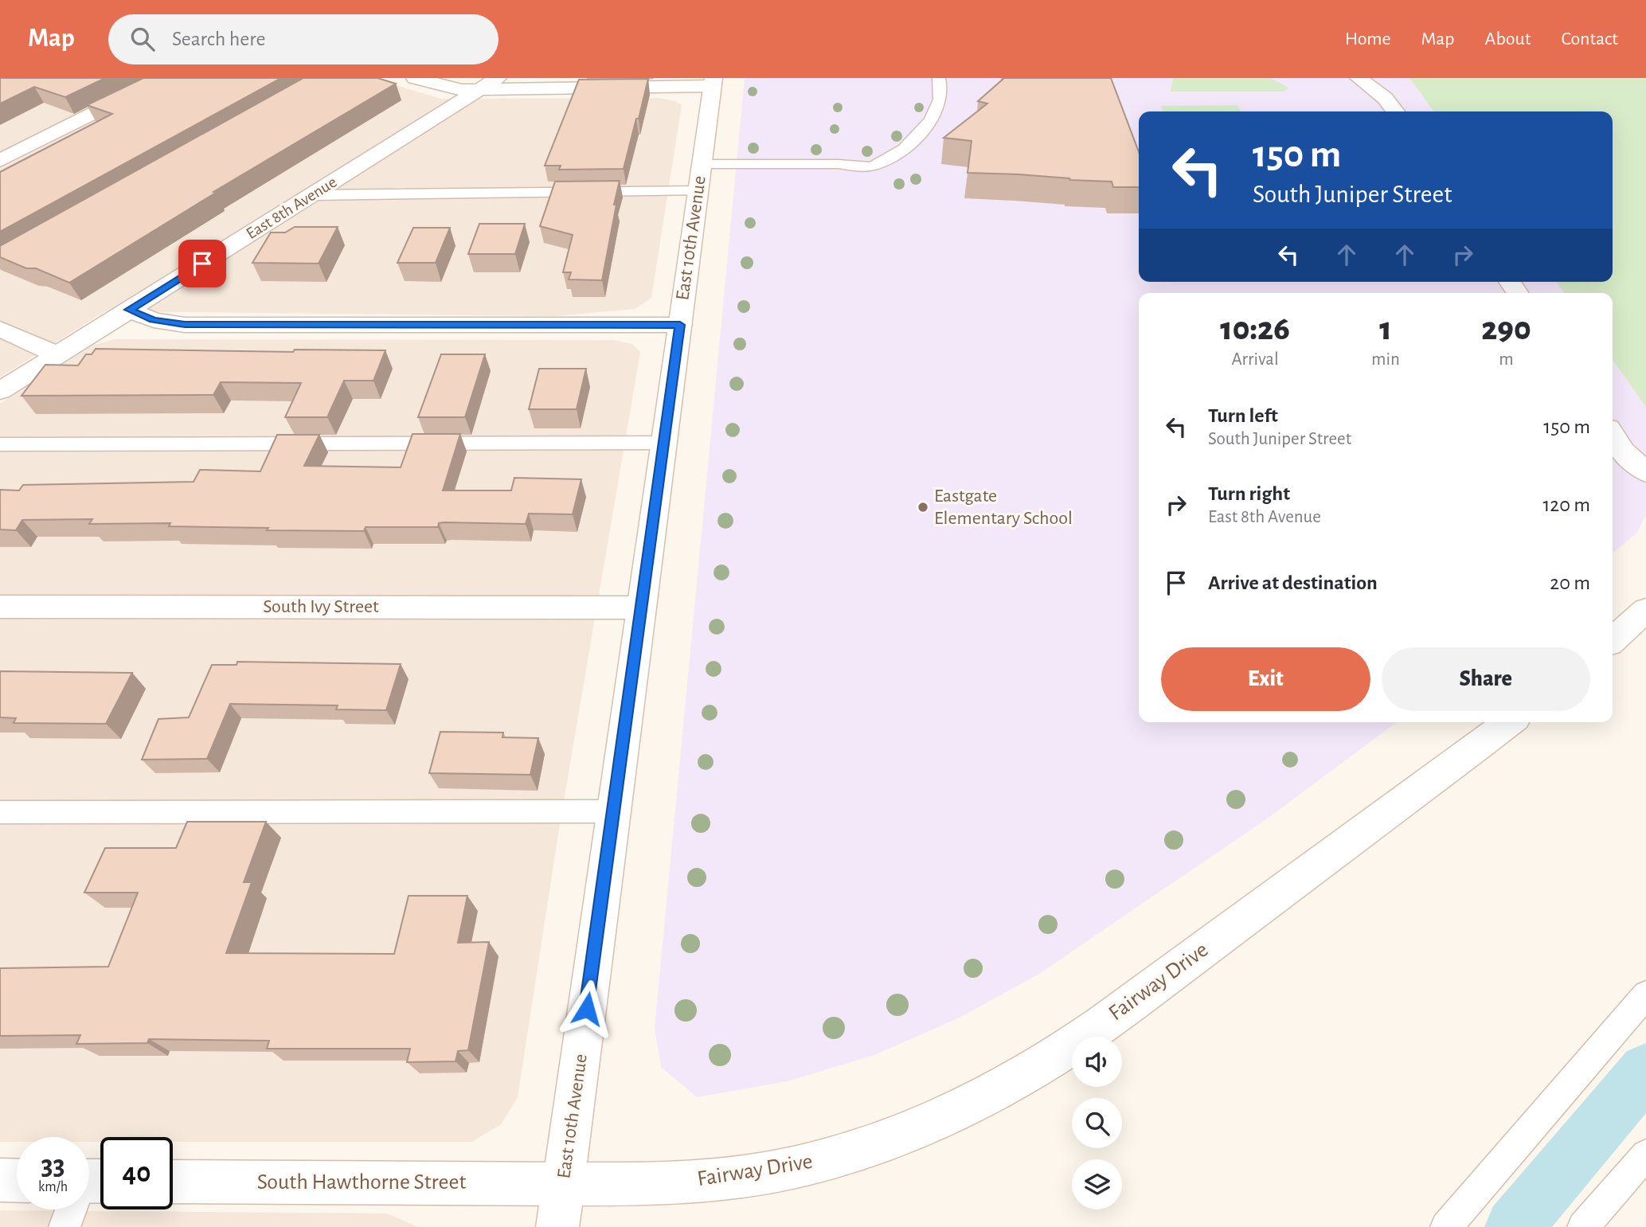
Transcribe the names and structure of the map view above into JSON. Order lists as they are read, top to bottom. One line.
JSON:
{"streets":{"street":["East 8th Avenue","East 10th Avenue","South Ivy Street","Fairway Drive","South Hawthorne Street"]},"crossings":[["East 10th Avenue","South Ivy Street"],["East 10th Avenue","Fairway Drive"],["East 10th Avenue","South Hawthorne Street"],["Fairway Drive","South Hawthorne Street"]],"places":["Eastgate Elementary School"],"page":{"header":"Map","search":"Search here","nav":["Home","Map","About","Contact"],"turn":["150 m","South Juniper Street"],"eta":["10:26","Arrival","1","min","290","m"],"list":[{"name":"Turn left","note":"South Juniper Street","value":"150 m"},{"name":"Turn right","note":"East 8th Avenue","value":"120 m"},{"name":"Arrive at destination","value":"20 m"}],"buttons":["Exit","Share"],"speed":"33 km/h","limit":"40"}}
